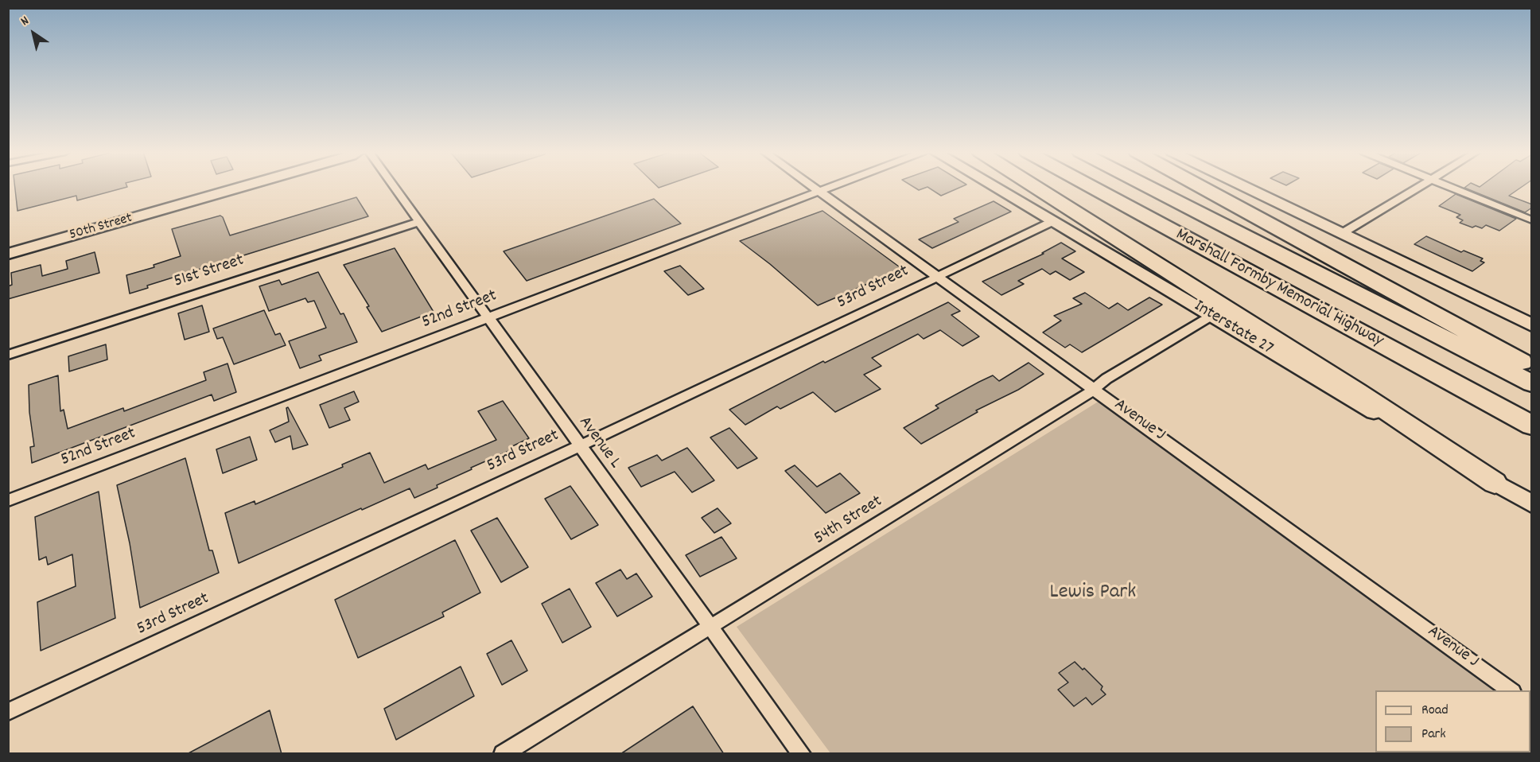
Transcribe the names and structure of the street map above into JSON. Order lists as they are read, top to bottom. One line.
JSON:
{"streets":{"highway":["Marshall Formby Memorial Highway"],"main road":["50th Street","Interstate 27"],"street":["51st Street","53rd Street","52nd Street","Avenue J","Avenue L","54th Street"]},"crossings":[["51st Street","Avenue L"],["53rd Street","Interstate 27"],["53rd Street","Avenue J"],["53rd Street","Avenue L"],["52nd Street","Avenue J"],["52nd Street","Avenue L"],["Interstate 27","54th Street"],["Avenue J","54th Street"],["Avenue L","54th Street"]],"parks":["Lewis Park"],"legend":["Road","Park"],"north":"top left"}
